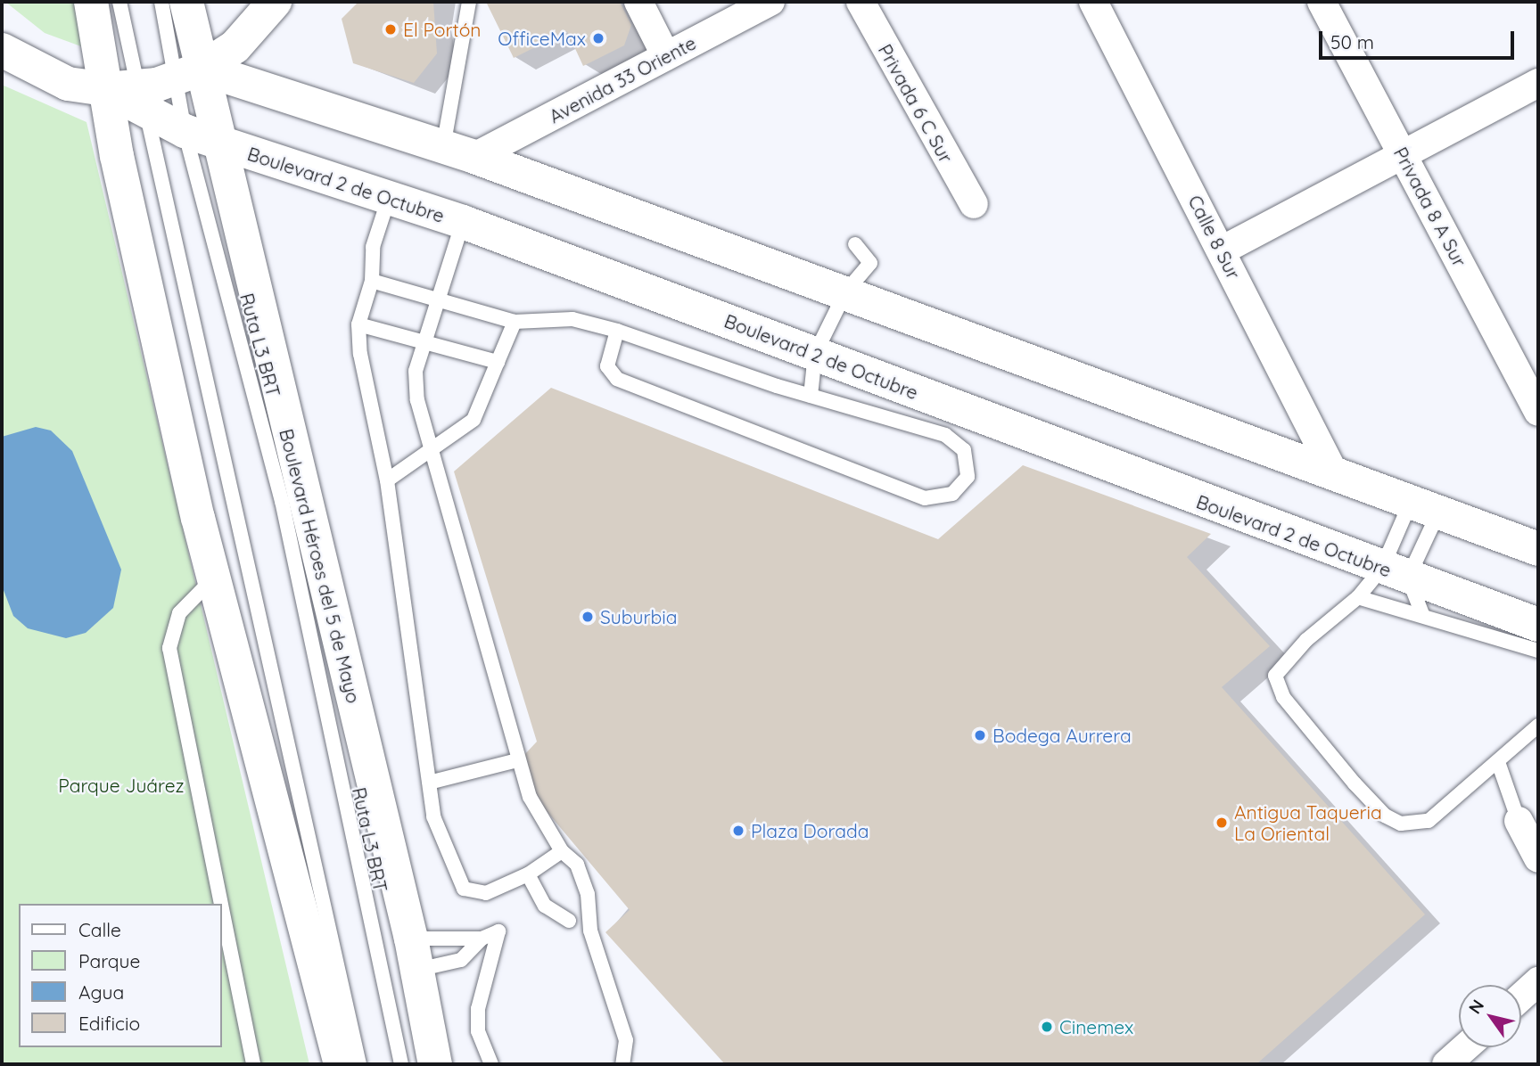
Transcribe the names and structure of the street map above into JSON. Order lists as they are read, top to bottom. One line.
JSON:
{"streets":{"main road":["Boulevard 2 de Octubre","Boulevard Héroes del 5 de Mayo"],"street":["Avenida 33 Oriente","Privada 6 C Sur","Privada 8 A Sur","Calle 8 Sur"],"lane":["Ruta L3 BRT"]},"crossings":[["Boulevard 2 de Octubre","Ruta L3 BRT"],["Boulevard 2 de Octubre","Boulevard Héroes del 5 de Mayo"],["Ruta L3 BRT","Boulevard Héroes del 5 de Mayo"]],"parks":["Parque Juárez"],"places":["El Portón","OfficeMax","Suburbia","Bodega Aurrera","Antigua Taqueria La Oriental","Plaza Dorada","Cinemex"],"legend":["Calle","Parque","Agua","Edificio"],"scale_bar":"50 m","north":"top left"}
